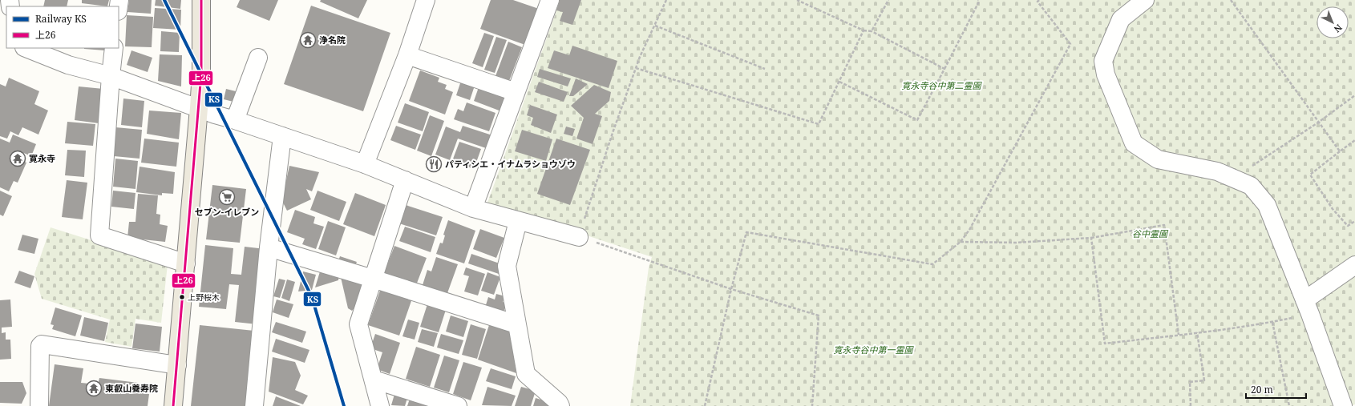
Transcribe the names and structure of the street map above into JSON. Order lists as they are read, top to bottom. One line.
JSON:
{"parks":["寛永寺谷中第二霊園","谷中霊園","寛永寺谷中第一霊園"],"places":{"temple":["浄名院","寛永寺","東叡山養寿院"],"restaurant":["パティシエ・イナムラショウゾウ"],"supermarket":["セブン-イレブン"],"other":["上野桜木"]},"lines":["rail line KS","transit line 上26"],"legend":["Railway KS","上26"],"scale_bar":"20 m","north":"bottom right"}
